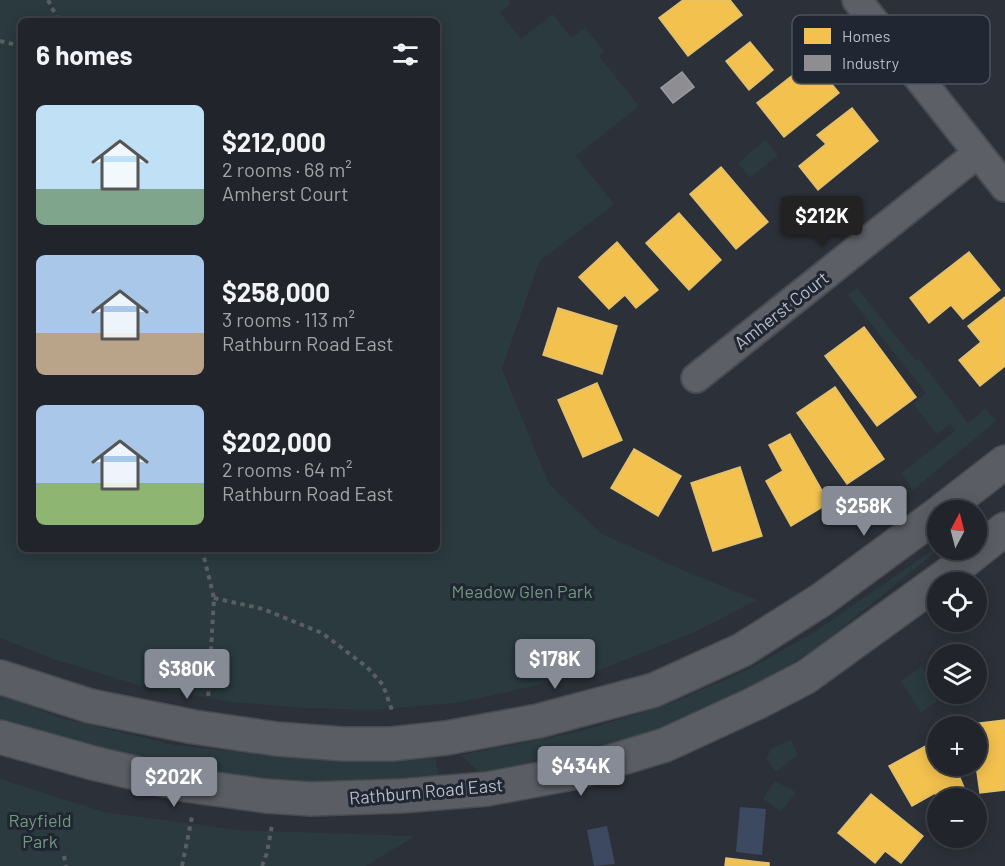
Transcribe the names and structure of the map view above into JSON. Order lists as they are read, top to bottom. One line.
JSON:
{"streets":{"street":["Amherst Court","Rathburn Road East"]},"parks":["Meadow Glen Park","Rayfield Park"],"legend":["Homes","Industry"],"north":"top","page":{"heading":"6 homes","list":[{"name":"$212,000","note":"2 rooms · 68 m² · Amherst Court"},{"name":"$258,000","note":"3 rooms · 113 m² · Rathburn Road East"},{"name":"$202,000","note":"2 rooms · 64 m² · Rathburn Road East"}],"price":["$212K","$258K","$178K","$380K","$434K","$202K"],"map_buttons":["+","−"]}}
